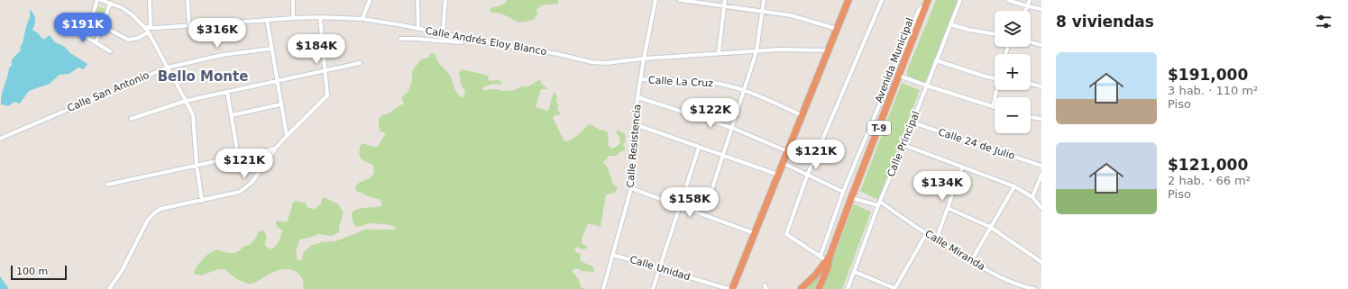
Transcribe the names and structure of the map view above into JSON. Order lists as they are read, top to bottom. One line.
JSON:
{"streets":{"highway":["Avenida Municipal","T-9"],"street":["Calle Andrés Eloy Blanco","Calle La Cruz","Calle San Antonio","Calle Principal","Calle 24 de Julio","Calle Resistencia","Calle Miranda","Calle Unidad"]},"crossings":[["Calle Andrés Eloy Blanco","Calle Resistencia"],["Avenida Municipal","T-9"],["Calle La Cruz","Calle Resistencia"],["Calle Principal","Calle 24 de Julio"],["Calle Principal","Calle Miranda"],["Calle Resistencia","Calle Unidad"]],"districts":["Bello Monte"],"scale_bar":"100 m","page":{"heading":"8 viviendas","map_buttons":["+","−"],"price":["$191K","$316K","$184K","$122K","$121K","$121K","$134K","$158K"],"list":[{"name":"$191,000","note":"3 hab. · 110 m² · Piso"},{"name":"$121,000","note":"2 hab. · 66 m² · Piso"}],"scale":"100 m"}}
